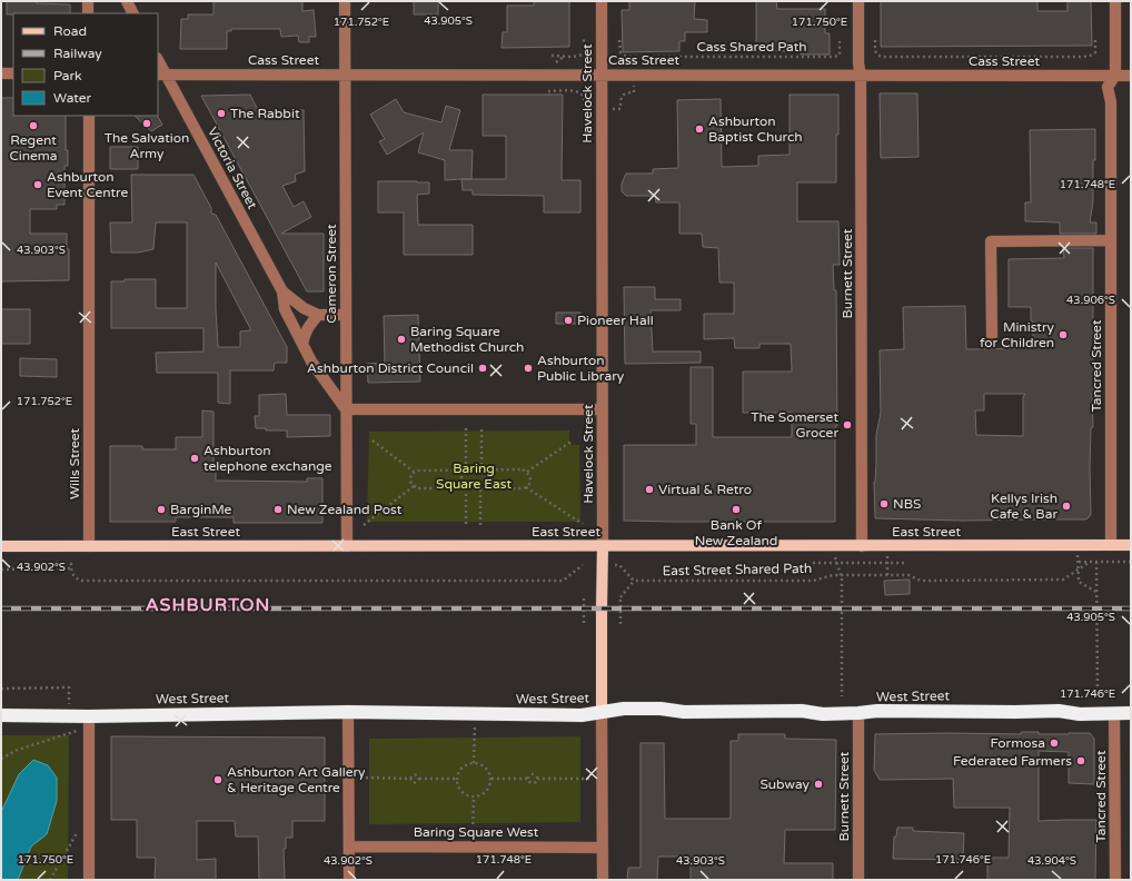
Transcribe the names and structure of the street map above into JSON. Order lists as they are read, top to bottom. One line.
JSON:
{"streets":{"highway":["West Street"],"main road":["Havelock Street","East Street"],"street":["Cass Street","Victoria Street","Cameron Street","Burnett Street","Tancred Street","Wills Street","Baring Square West"],"path":["Cass Shared Path","East Street Shared Path"]},"crossings":[["Cass Street","Havelock Street"],["Cass Street","Victoria Street"],["Cass Street","Cameron Street"],["Cass Street","Burnett Street"],["Cass Street","Tancred Street"],["Havelock Street","East Street"],["Havelock Street","West Street"],["Havelock Street","Baring Square West"],["Victoria Street","Cameron Street"],["Cameron Street","East Street"],["Burnett Street","East Street"],["Burnett Street","West Street"],["Tancred Street","East Street"],["Tancred Street","West Street"],["Wills Street","East Street"]],"districts":["ASHBURTON"],"parks":["Baring Square East"],"places":["The Rabbit","The Salvation Army","Regent Cinema","Ashburton Baptist Church","Ashburton Event Centre","Pioneer Hall","Ministry for Children","Baring Square Methodist Church","Ashburton District Council","Ashburton Public Library","The Somerset Grocer","Ashburton telephone exchange","Virtual & Retro","NBS","Kellys Irish Cafe & Bar","BarginMe","New Zealand Post","Bank Of New Zealand","Formosa","Federated Farmers","Ashburton Art Gallery & Heritage Centre","Subway"],"legend":["Road","Railway","Park","Water"],"coordinates":["43.905°S","171.752°E","171.750°E","171.748°E","43.903°S","43.906°S","43.902°S","171.746°E","43.904°S"]}
